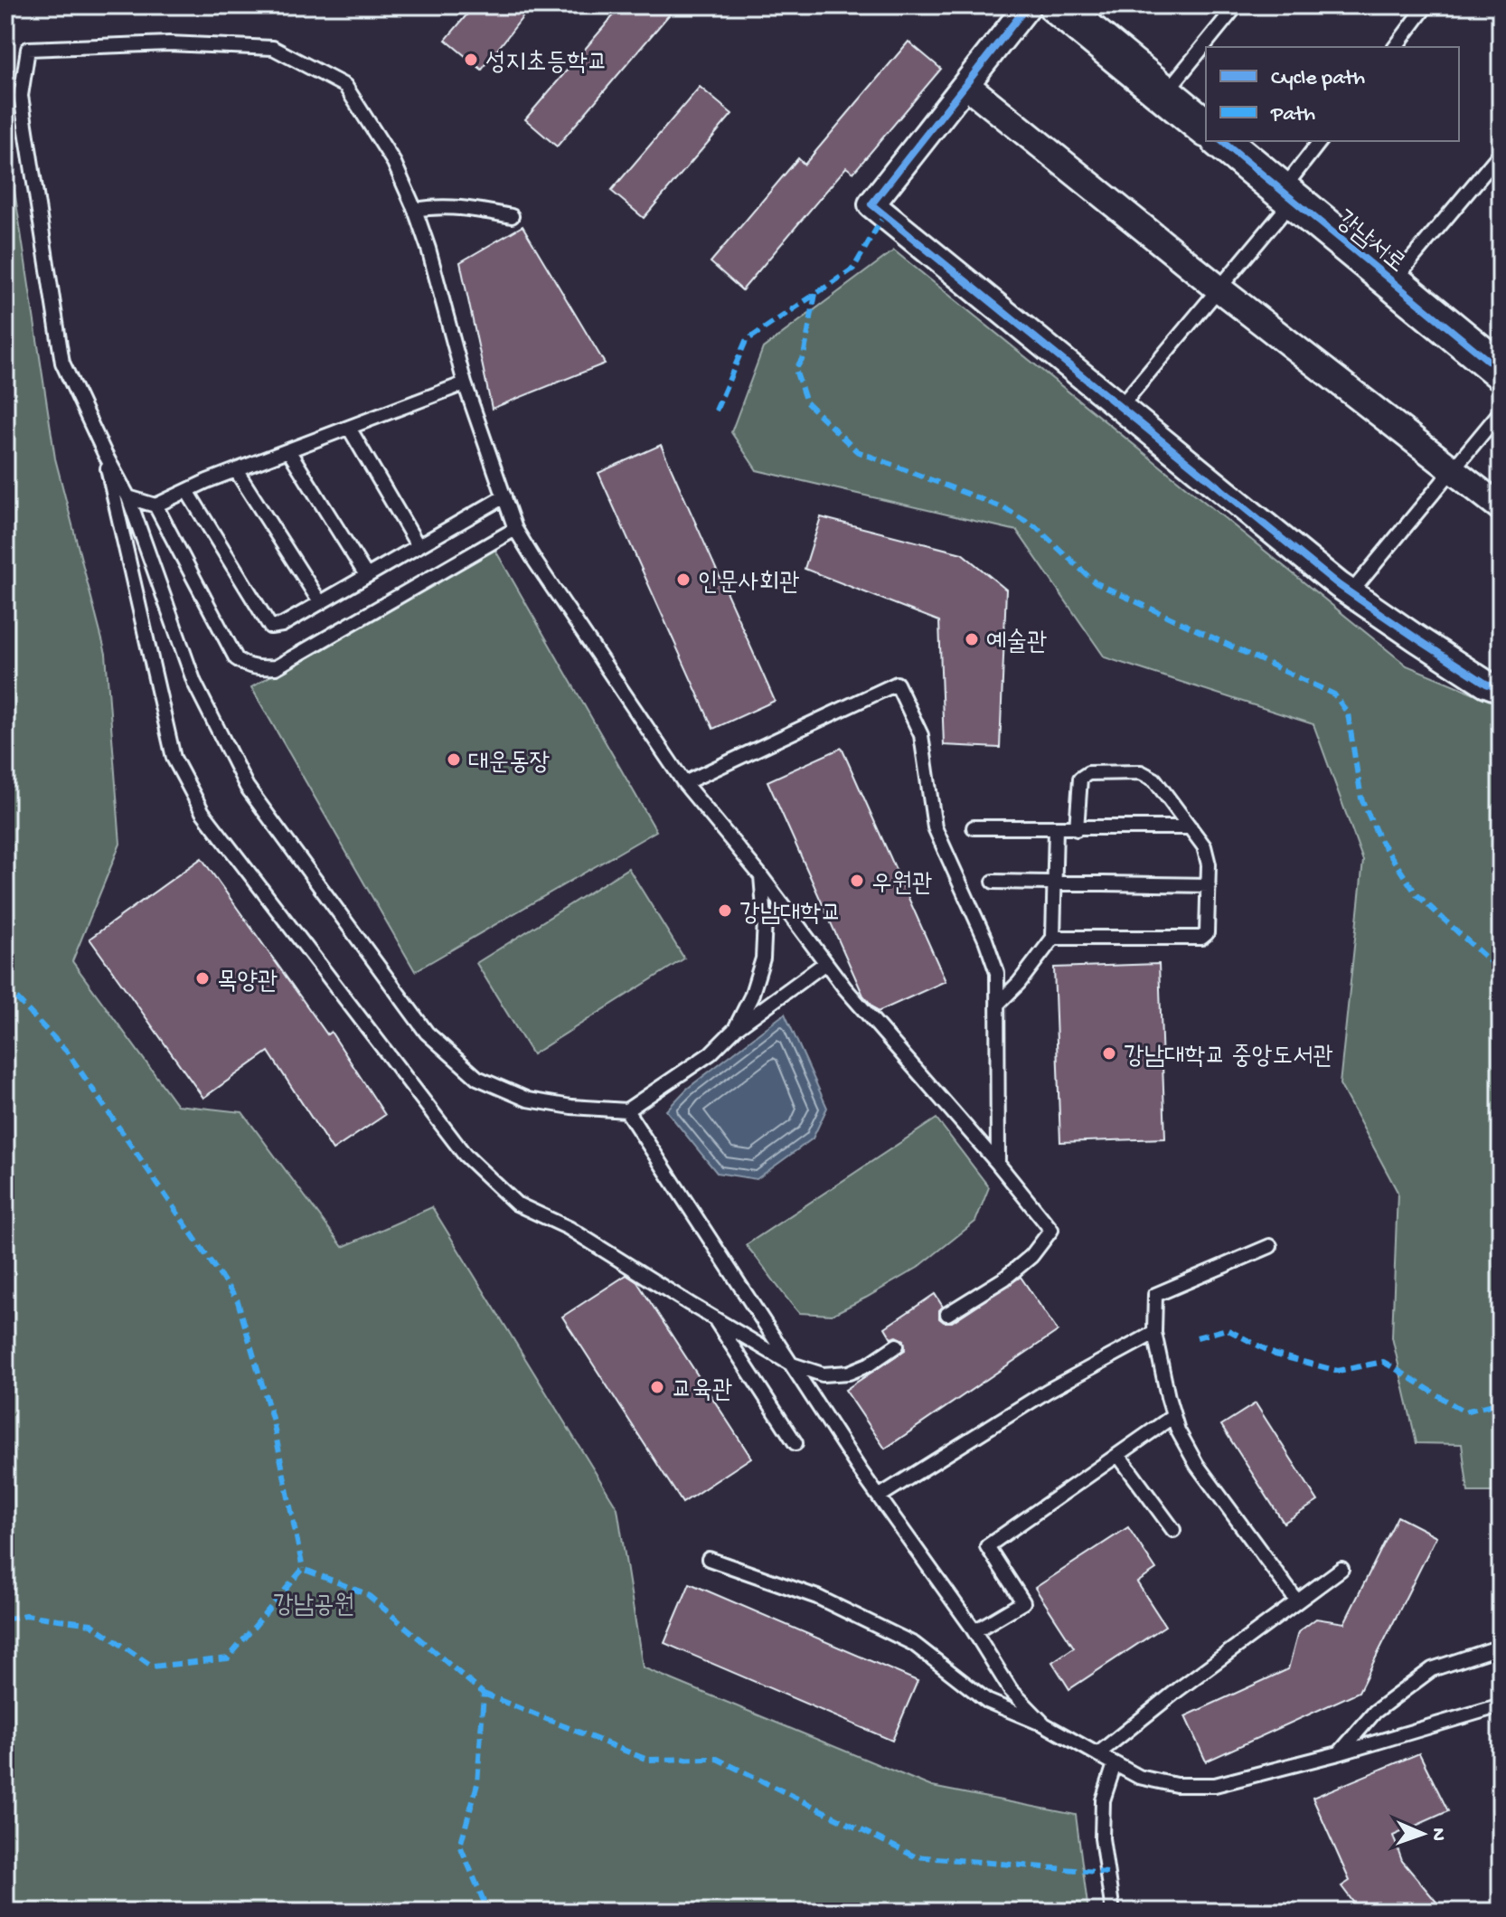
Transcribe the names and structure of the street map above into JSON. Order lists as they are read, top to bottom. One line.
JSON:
{"streets":{"street":["강남서로"]},"parks":["강남공원"],"places":["성지초등학교","인문사회관","예술관","대운동장","우원관","강남대학교","목양관","강남대학교 중앙도서관","교육관"],"legend":["Cycle path","Path"],"north":"right"}
